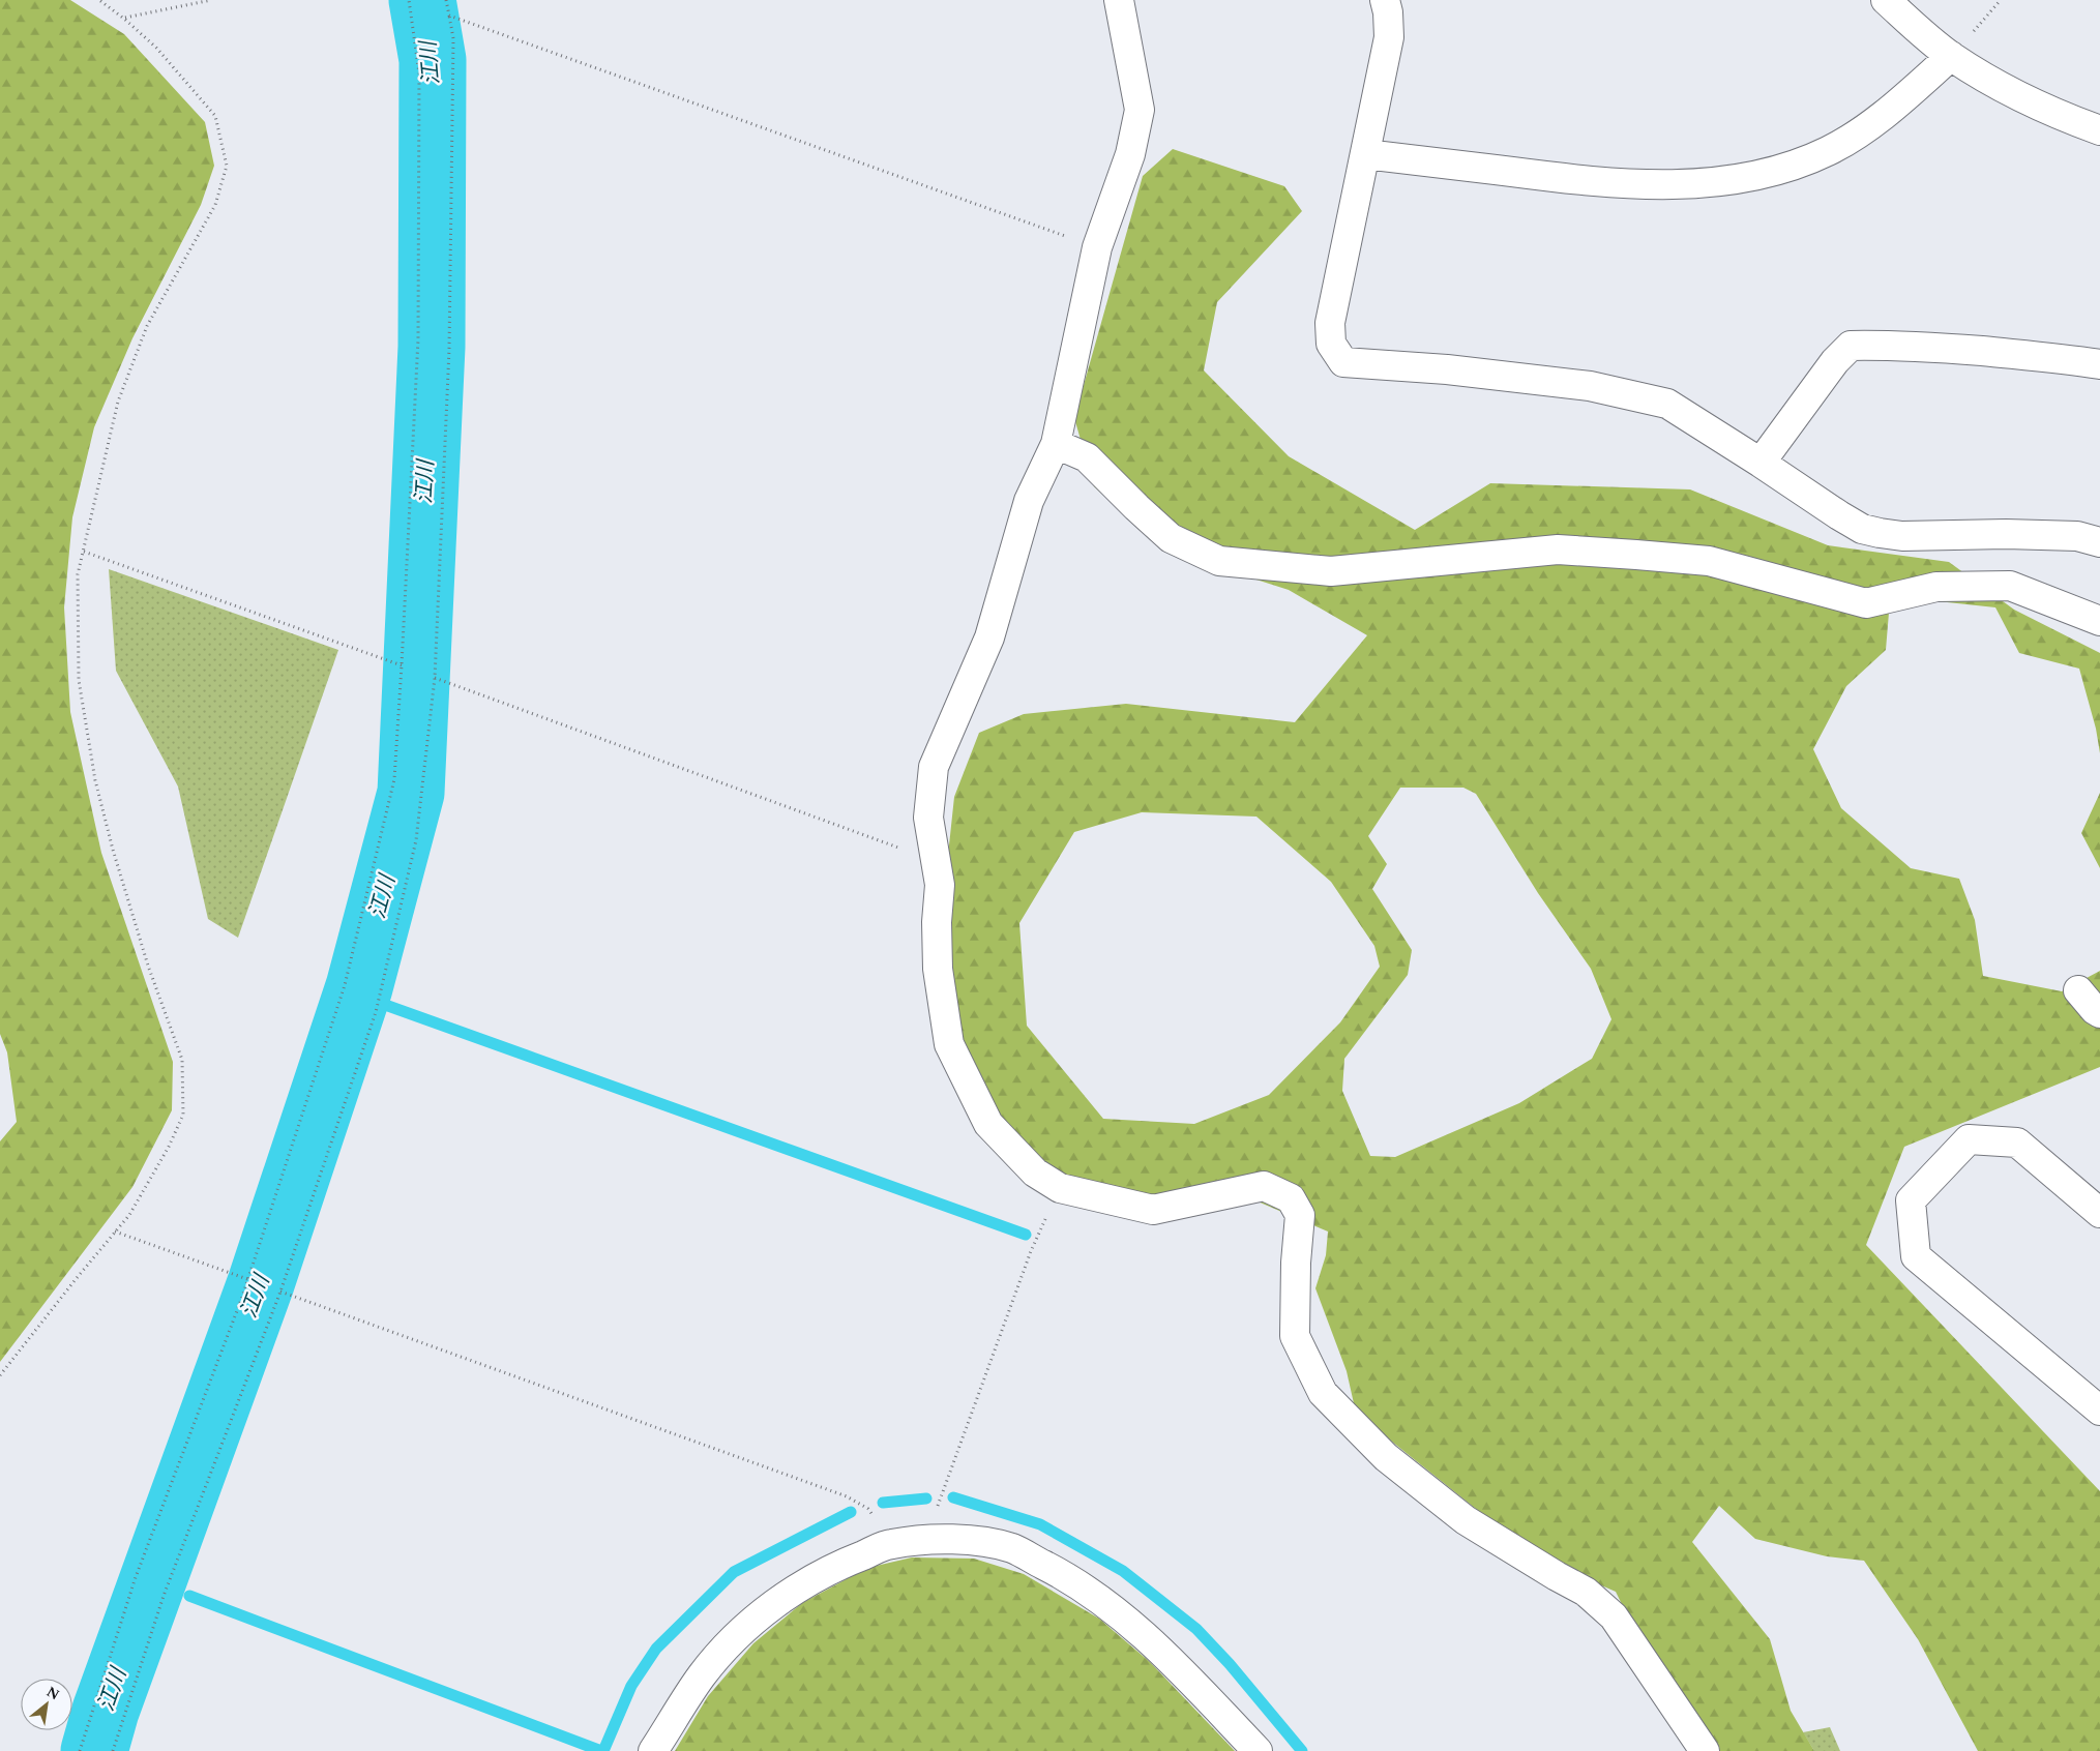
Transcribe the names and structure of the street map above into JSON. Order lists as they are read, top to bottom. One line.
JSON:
{"water":["江川"],"north":"top right"}
